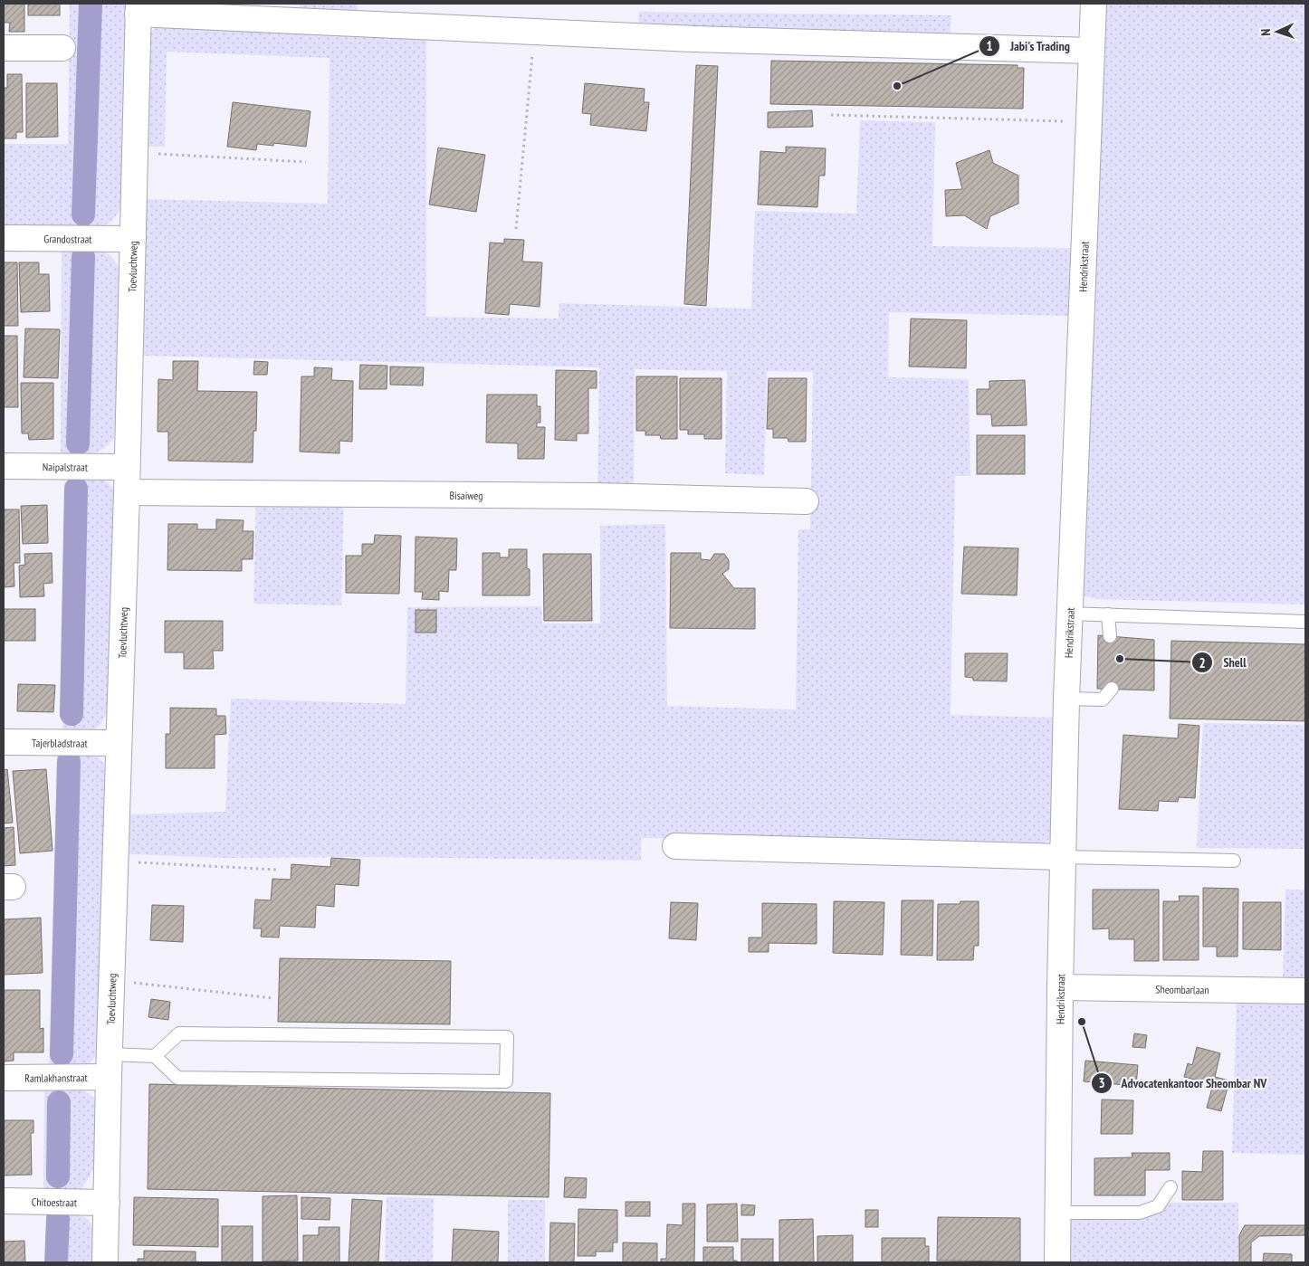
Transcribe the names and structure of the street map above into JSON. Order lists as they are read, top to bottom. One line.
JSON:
{"streets":{"street":["Grandostraat","Toevluchtweg","Hendrikstraat","Naipalstraat","Bisaiweg","Tajerbladstraat","Sheombarlaan","Ramlakhanstraat","Chitoestraat"]},"crossings":[["Grandostraat","Toevluchtweg"],["Toevluchtweg","Naipalstraat"],["Toevluchtweg","Bisaiweg"],["Toevluchtweg","Tajerbladstraat"],["Toevluchtweg","Ramlakhanstraat"],["Toevluchtweg","Chitoestraat"],["Hendrikstraat","Sheombarlaan"]],"places":["Jabi's Trading","Shell","Advocatenkantoor Sheombar NV"],"north":"left"}
